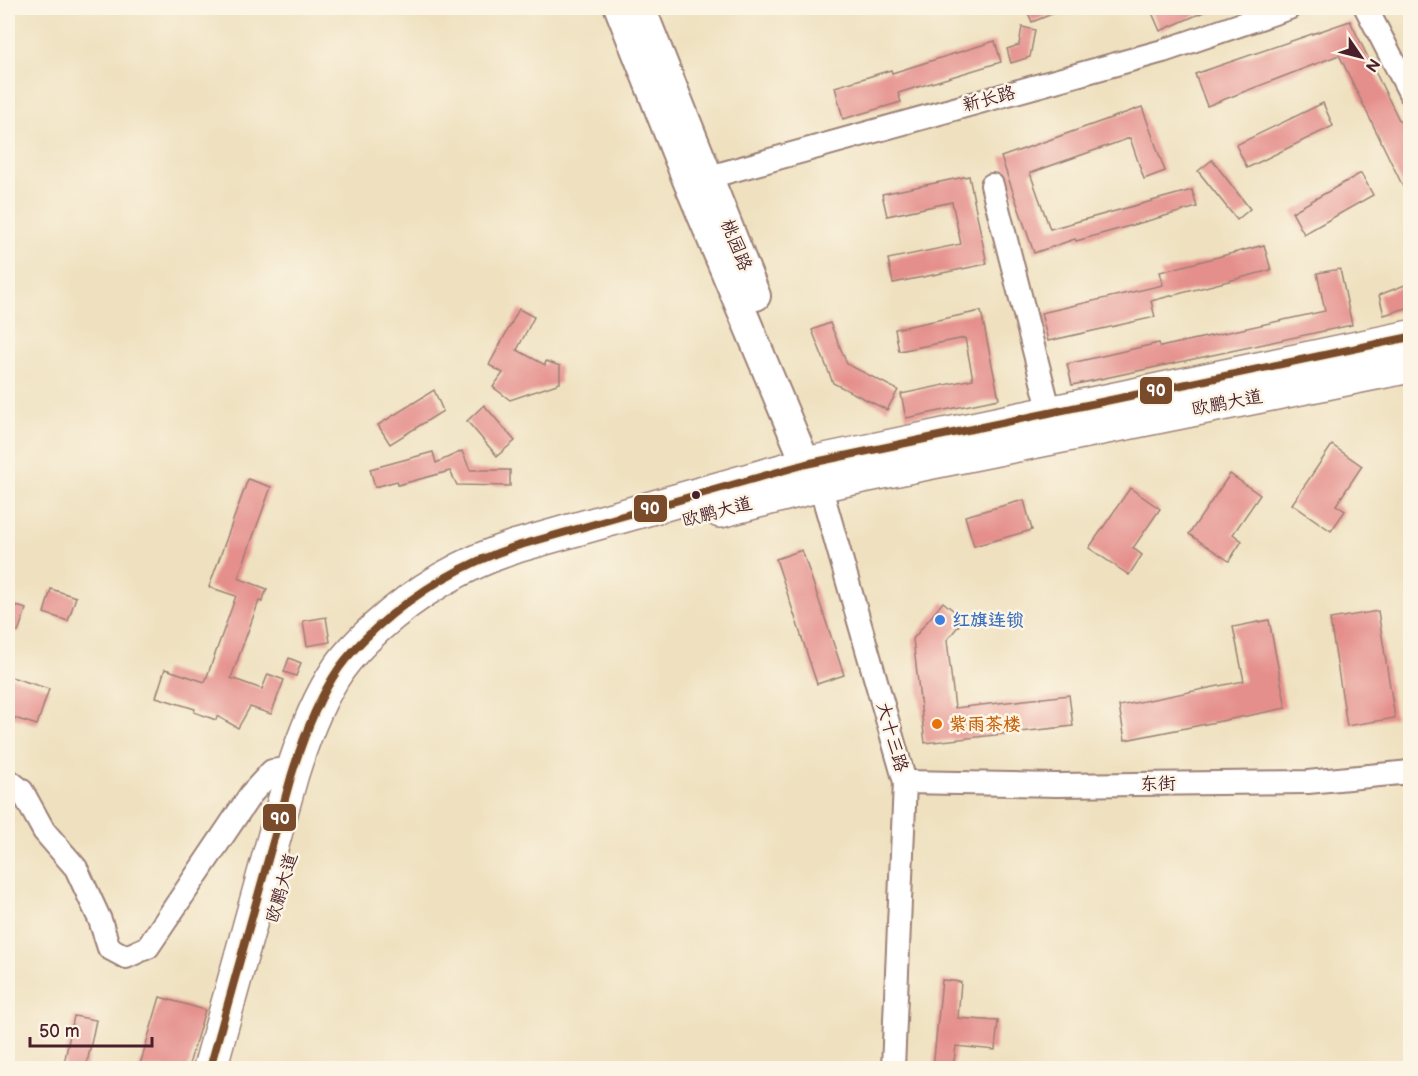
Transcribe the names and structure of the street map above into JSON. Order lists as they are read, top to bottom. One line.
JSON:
{"streets":{"highway":["欧鹏大道"],"main road":["桃园路"],"street":["新长路","大十三路","东街"]},"crossings":[["新长路","桃园路"],["桃园路","欧鹏大道"],["桃园路","大十三路"],["欧鹏大道","大十三路"],["大十三路","东街"]],"places":["红旗连锁","紫雨茶楼"],"lines":["transit line 90"],"scale_bar":"50 m","north":"bottom right"}
